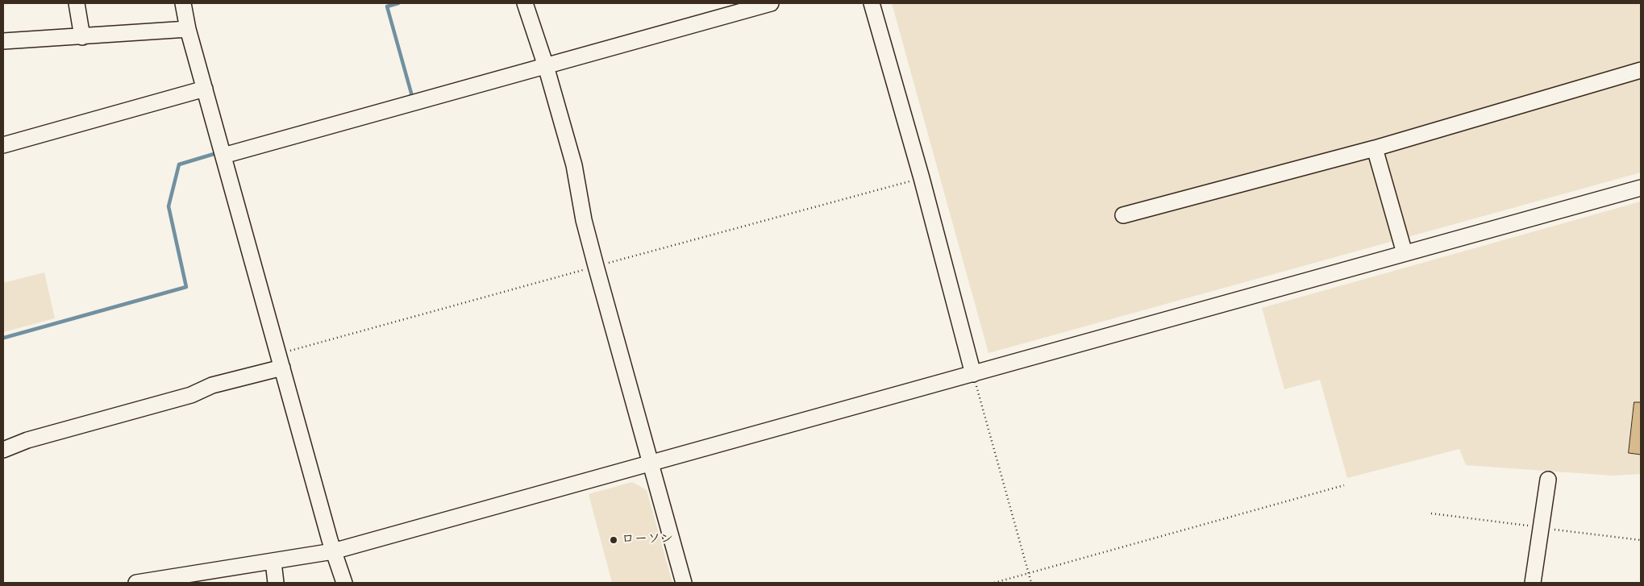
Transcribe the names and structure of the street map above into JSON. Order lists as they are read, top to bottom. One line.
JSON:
{"places":["ローソン"]}
